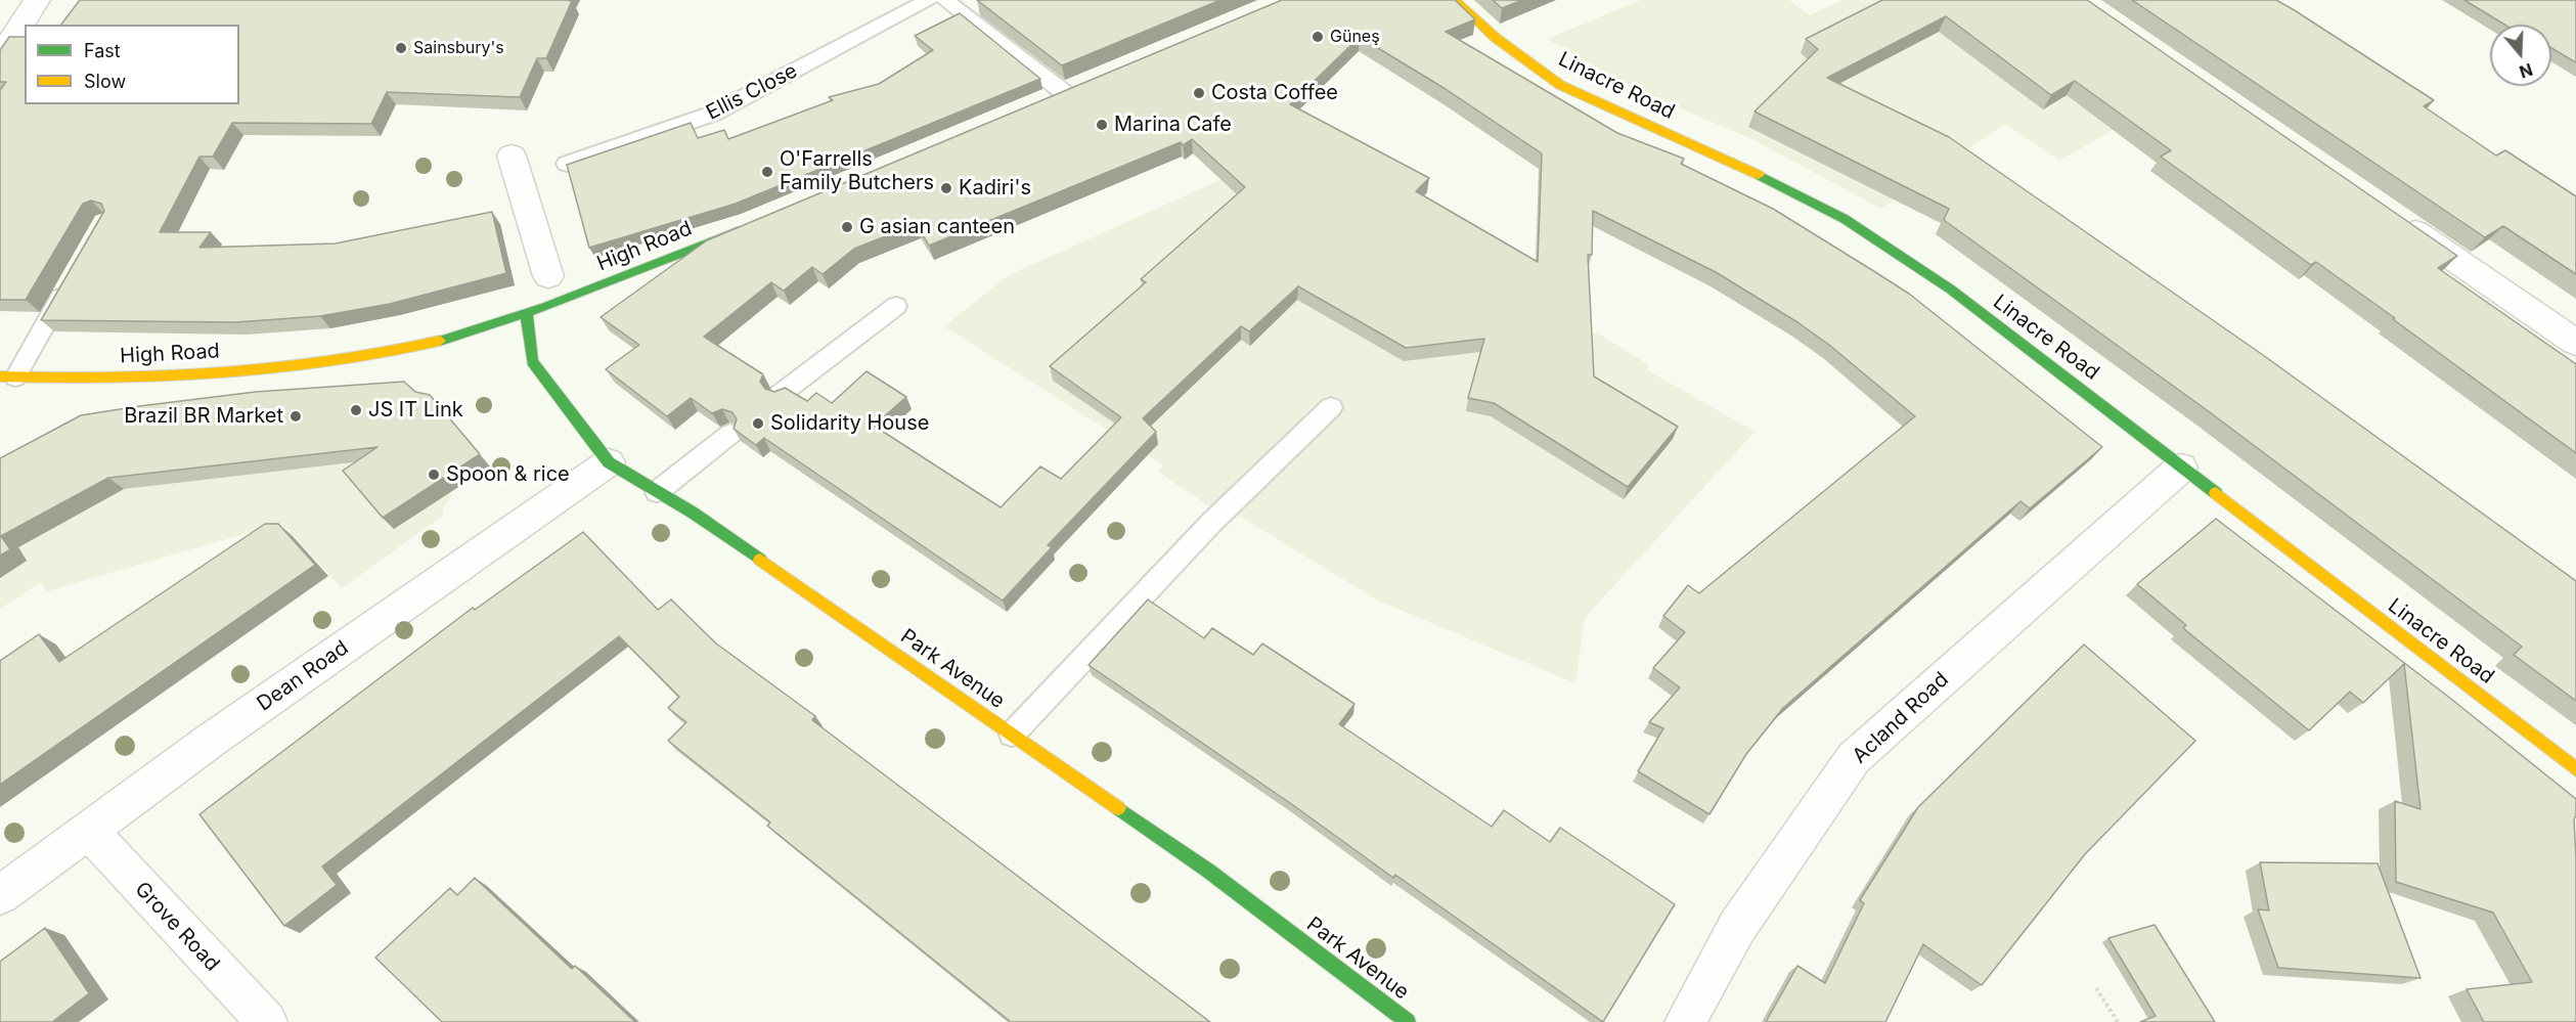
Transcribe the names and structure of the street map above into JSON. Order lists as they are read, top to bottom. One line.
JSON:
{"streets":{"street":["Linacre Road","High Road","Park Avenue","Dean Road","Acland Road","Grove Road"],"lane":["Ellis Close"]},"crossings":[["Linacre Road","Acland Road"],["High Road","Park Avenue"],["Park Avenue","Dean Road"],["Dean Road","Grove Road"]],"places":["Güneş","Sainsbury's","Costa Coffee","Marina Cafe","O'Farrells Family Butchers","Kadiri's","G asian canteen","JS IT Link","Brazil BR Market","Solidarity House","Spoon & rice"],"legend":["Fast","Slow"],"north":"bottom"}
